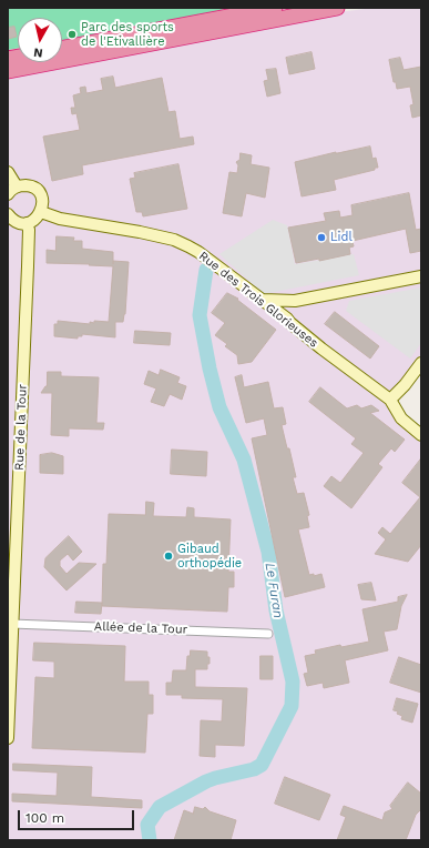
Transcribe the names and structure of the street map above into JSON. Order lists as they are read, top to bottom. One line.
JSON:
{"streets":{"street":["Rue des Trois Glorieuses","Rue de la Tour","Allée de la Tour"]},"crossings":[["Rue de la Tour","Allée de la Tour"]],"water":["Le Furan"],"places":["Parc des sports de l'Etivallière","Lidl","Gibaud orthopédie"],"scale_bar":"100 m","north":"bottom"}
